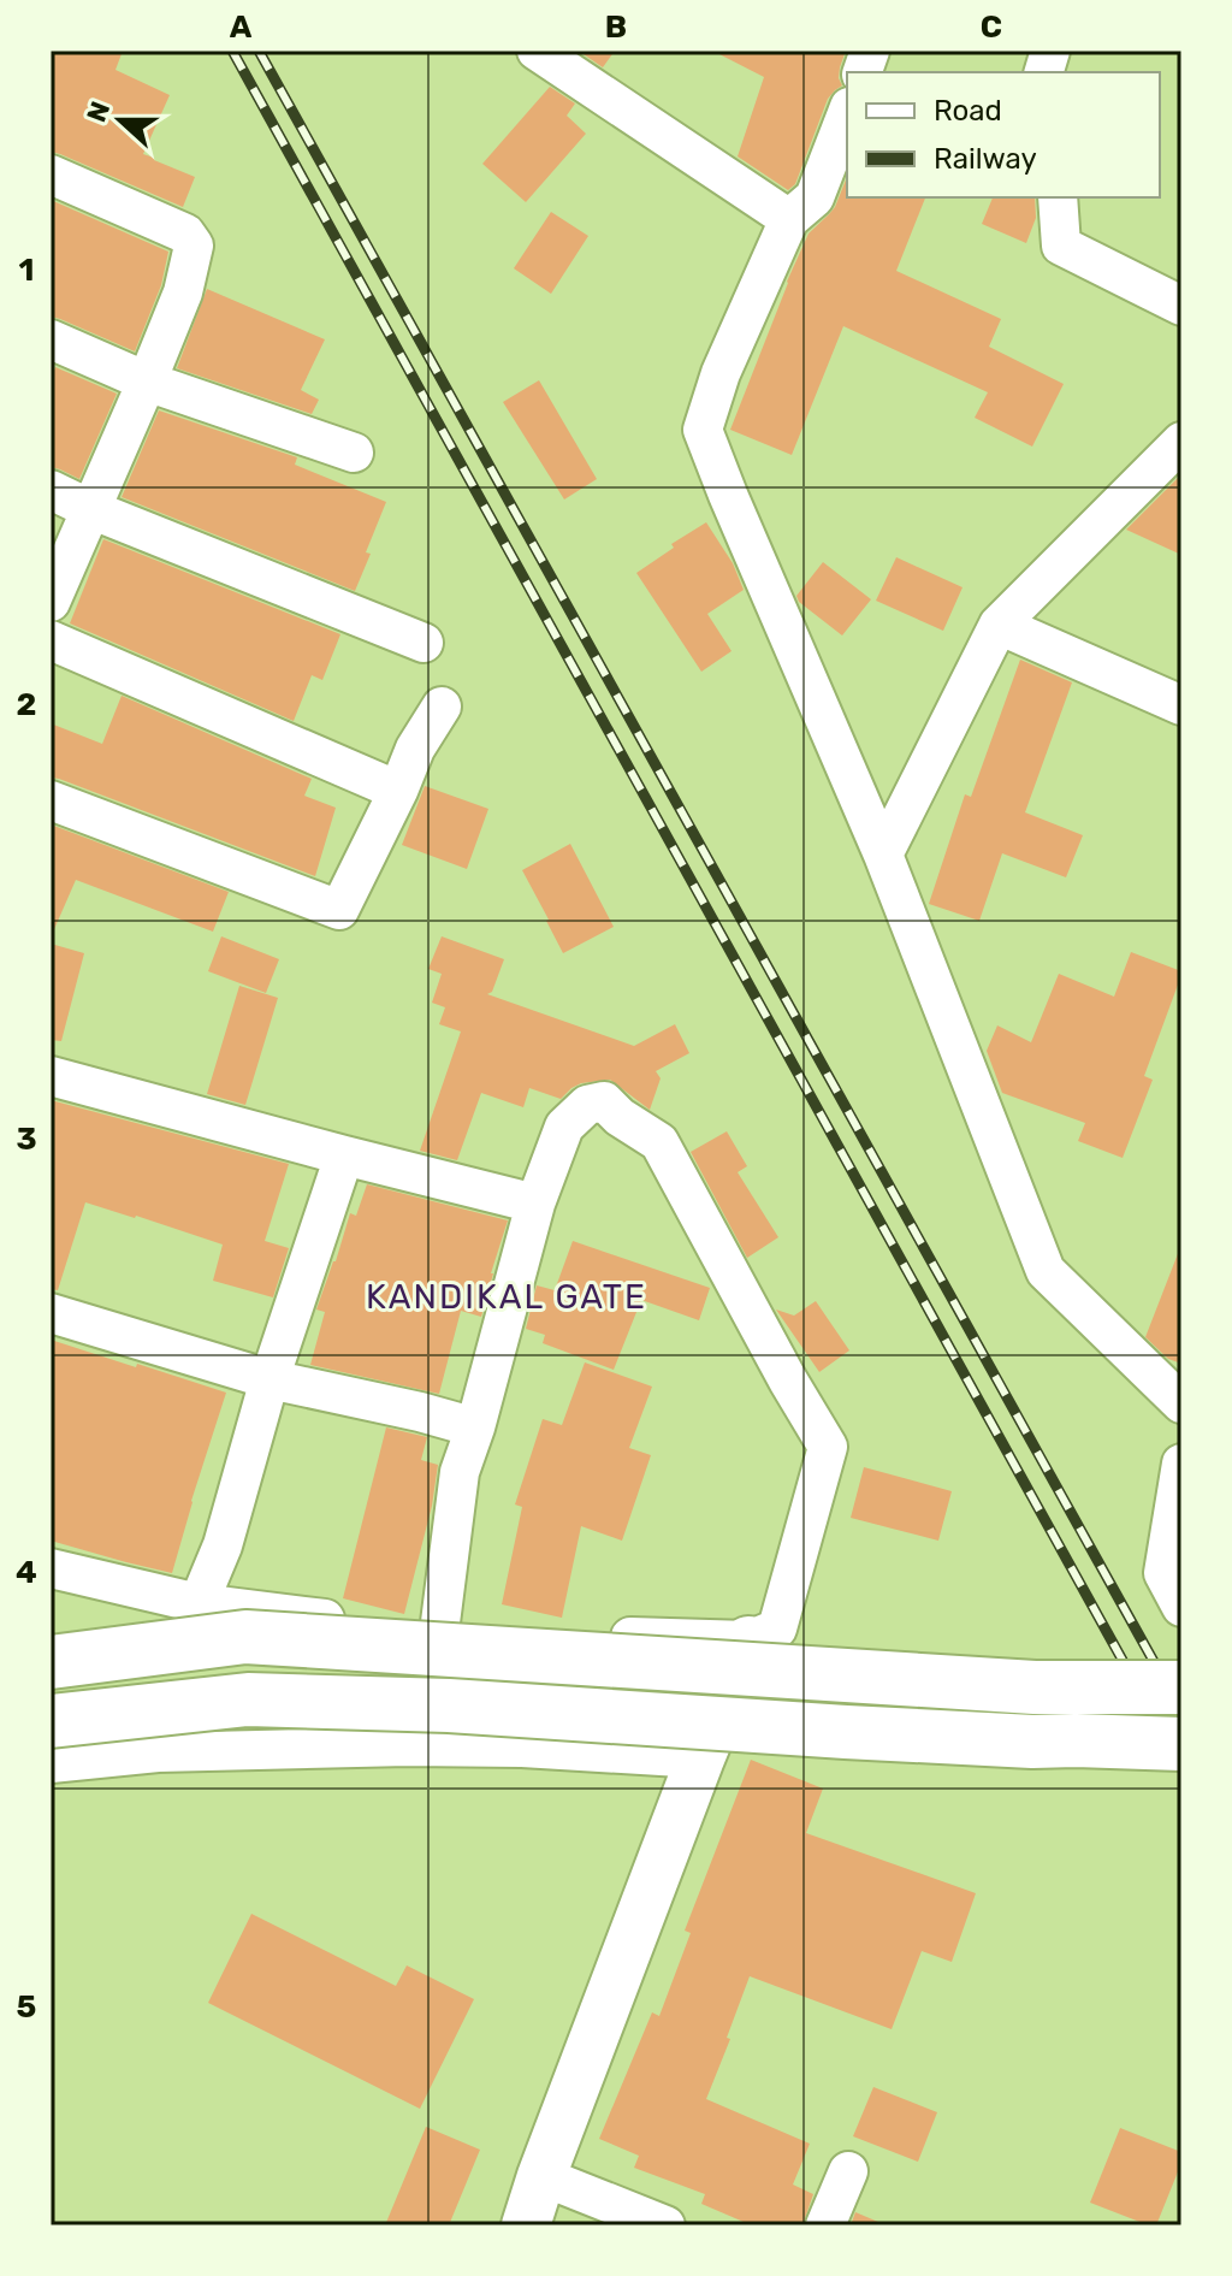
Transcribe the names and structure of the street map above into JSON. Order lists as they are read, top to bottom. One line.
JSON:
{"districts":["KANDIKAL GATE"],"legend":["Road","Railway"],"north":"left","grid":{"columns":["A","B","C"],"rows":["1","2","3","4","5"]}}
